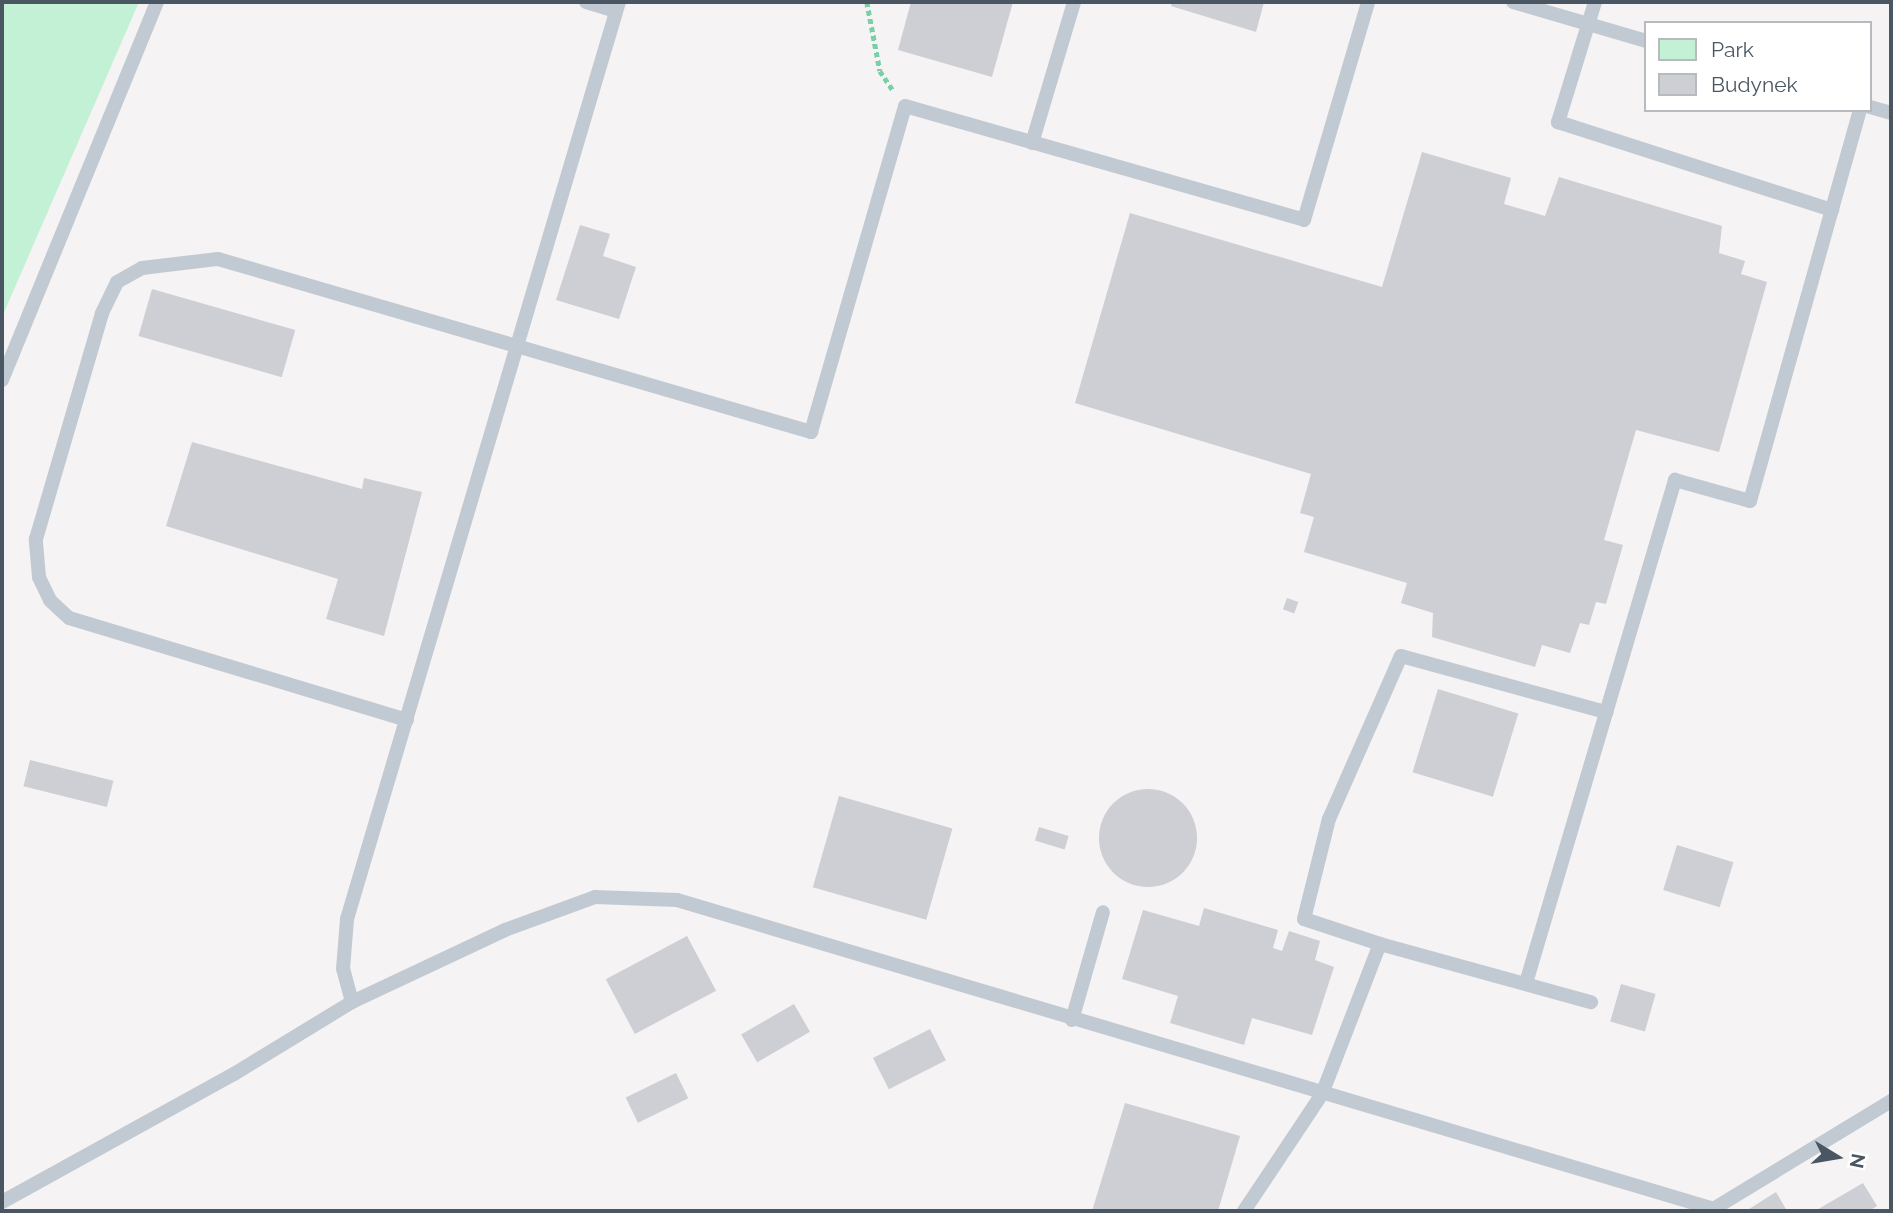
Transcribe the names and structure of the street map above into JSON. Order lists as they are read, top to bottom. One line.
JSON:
{"legend":["Park","Budynek"],"north":"right"}
